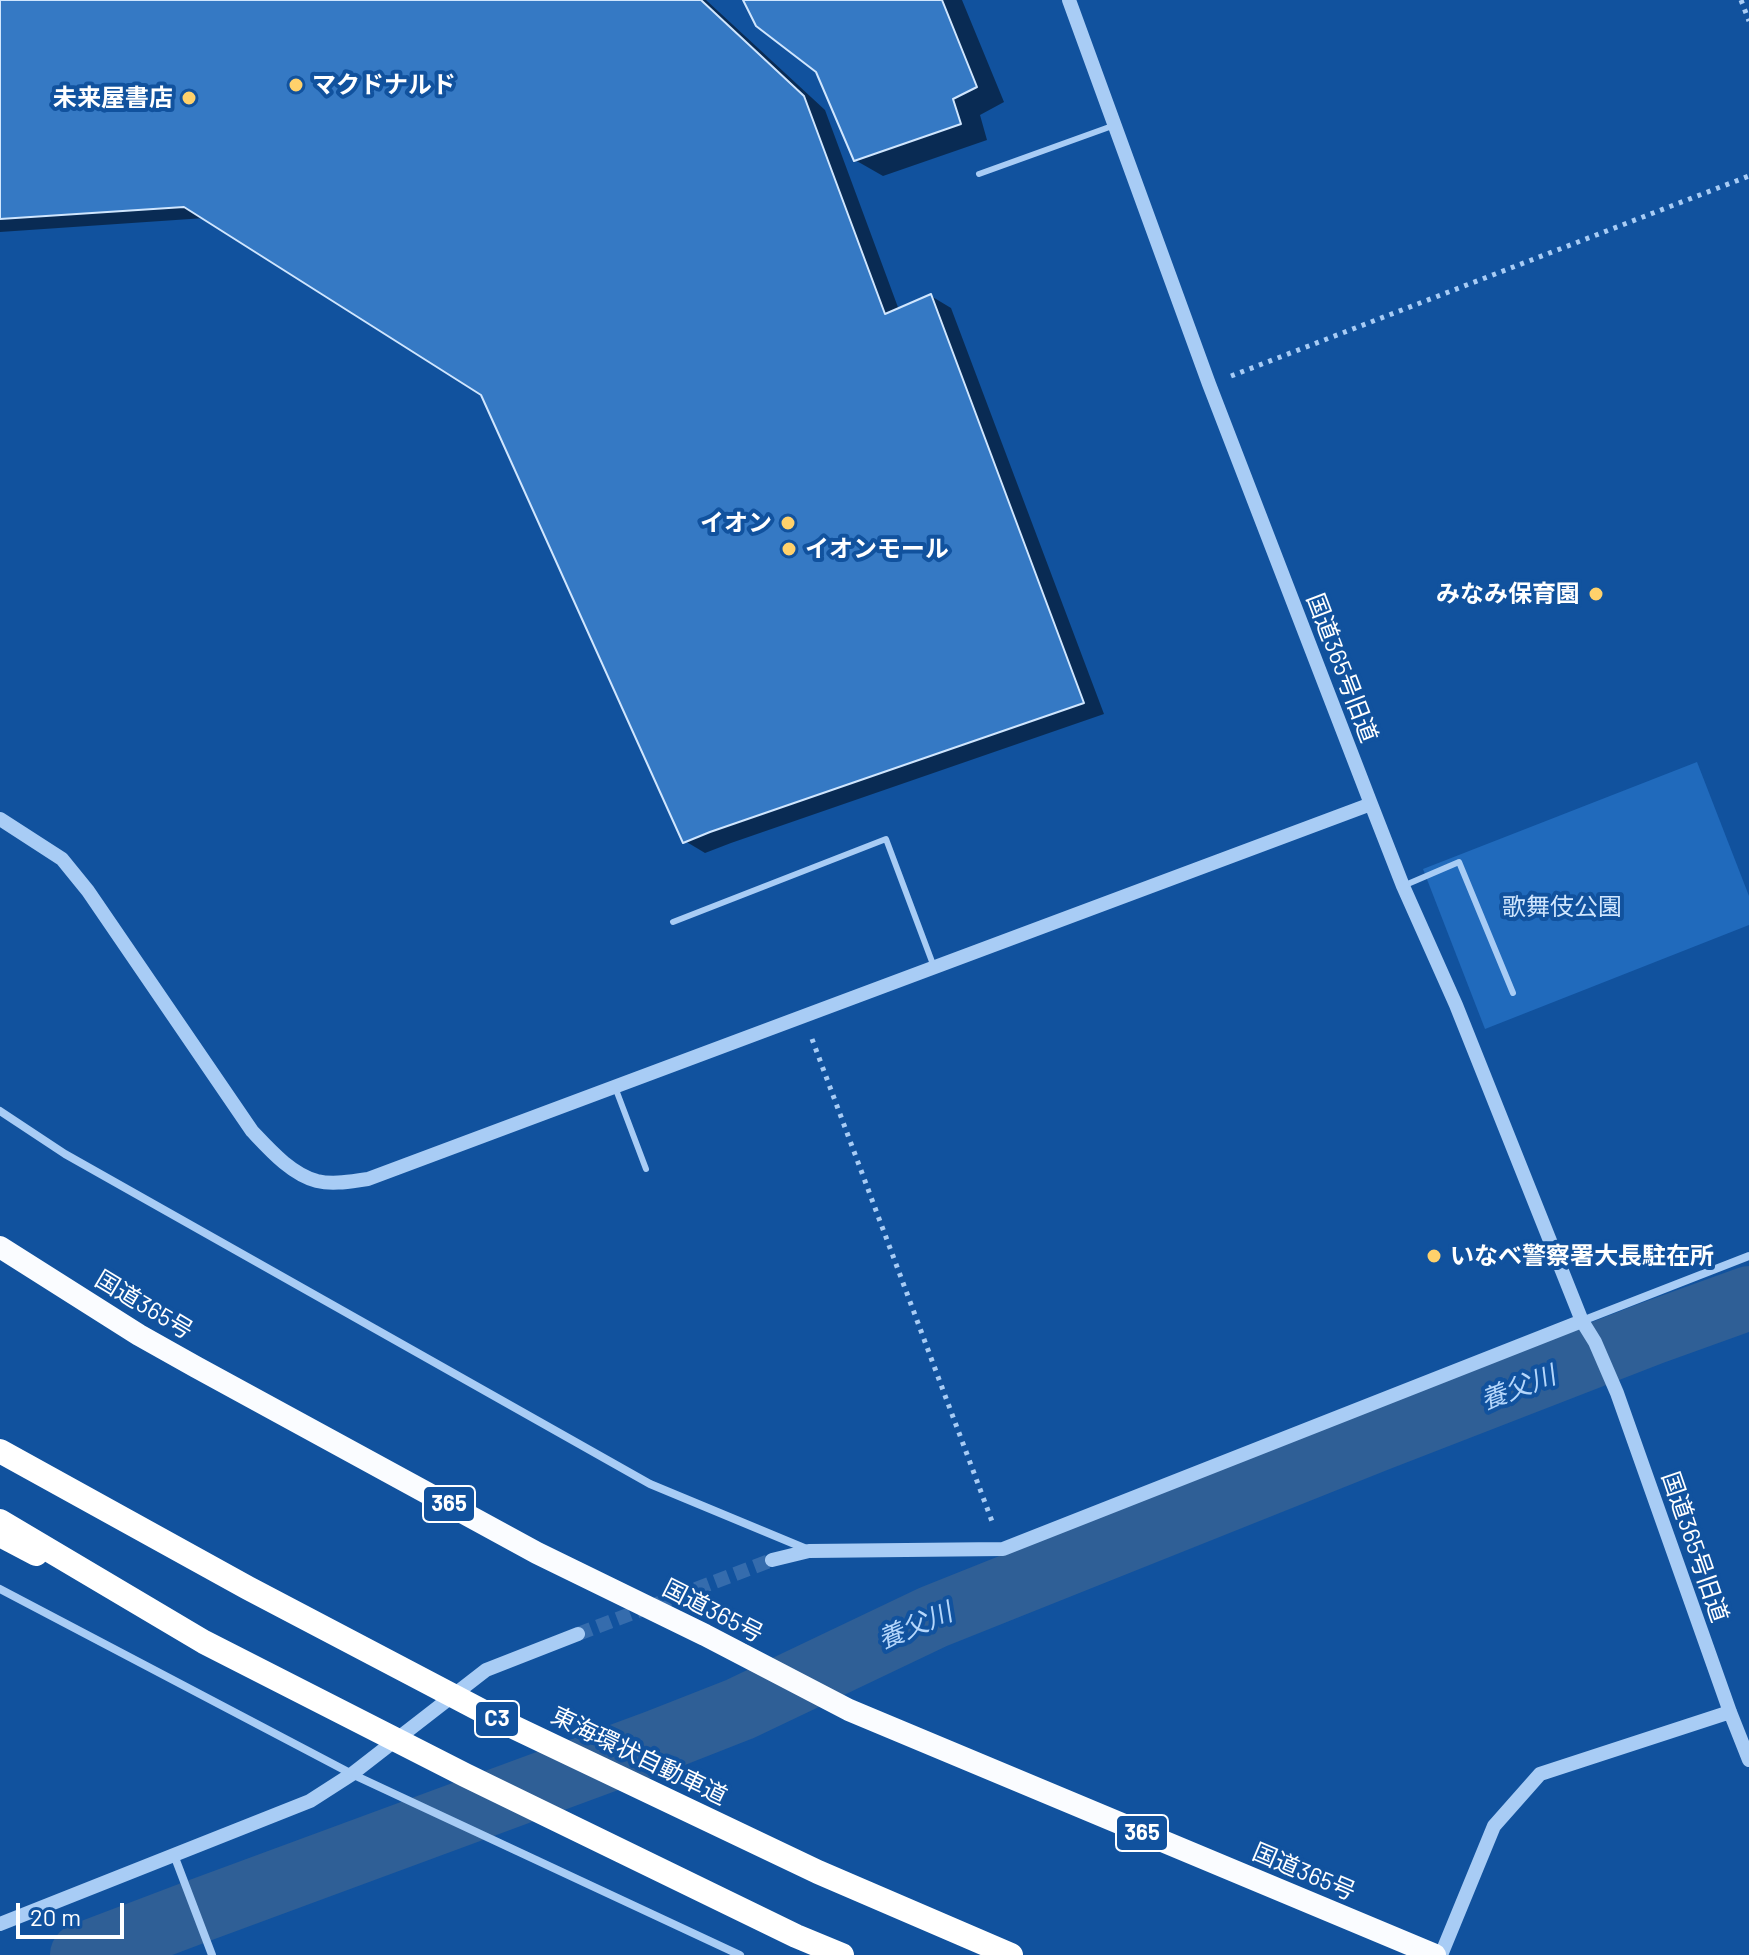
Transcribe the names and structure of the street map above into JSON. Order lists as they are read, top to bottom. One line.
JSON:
{"streets":{"highway":["国道365号","365","C3","東海環状自動車道"],"street":["国道365号旧道"]},"water":["養父川"],"parks":["歌舞伎公園"],"places":["マクドナルド","未来屋書店","イオン","イオンモール","みなみ保育園","いなべ警察署大長駐在所"],"scale_bar":"20 m"}
